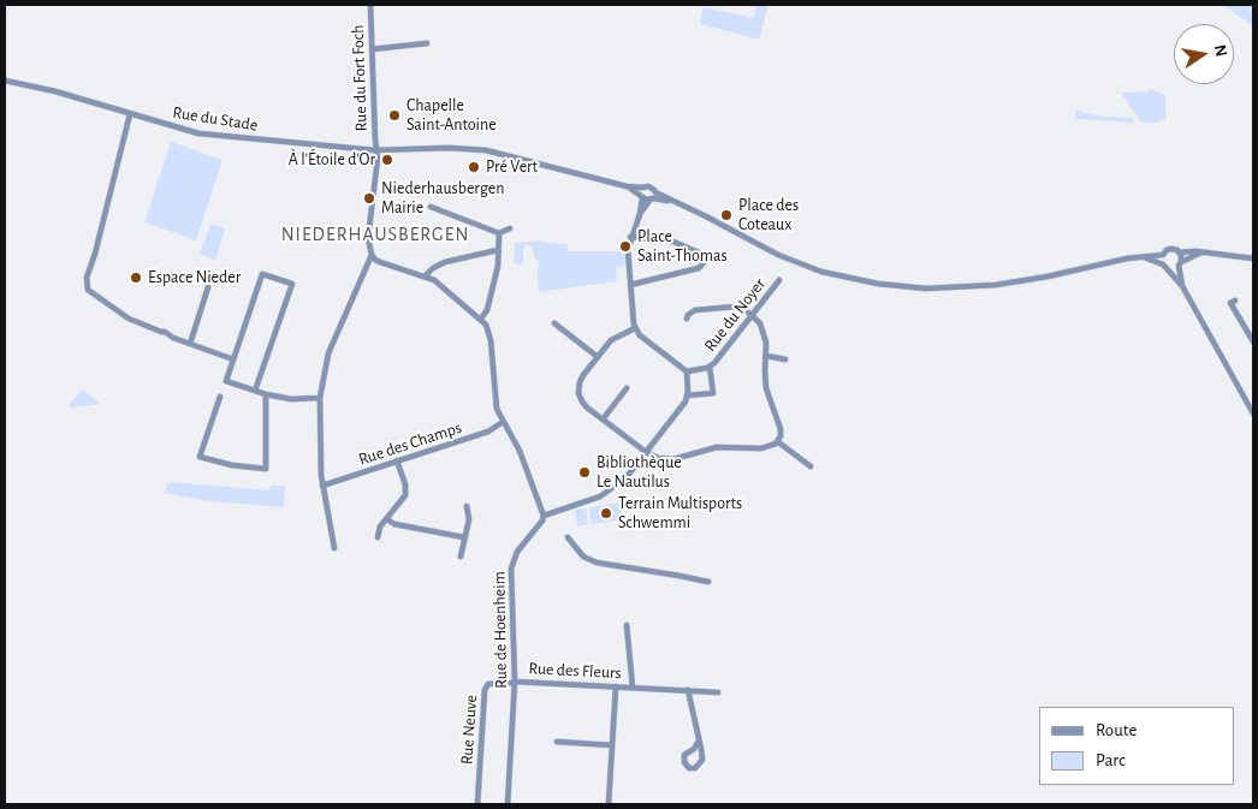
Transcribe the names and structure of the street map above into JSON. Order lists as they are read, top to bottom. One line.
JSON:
{"streets":{"street":["Rue du Fort Foch","Rue du Stade","Rue du Noyer","Rue des Champs","Rue de Hoenheim","Rue des Fleurs","Rue Neuve"]},"crossings":[["Rue du Fort Foch","Rue du Stade"],["Rue de Hoenheim","Rue des Fleurs"],["Rue de Hoenheim","Rue Neuve"],["Rue des Fleurs","Rue Neuve"]],"districts":["NIEDERHAUSBERGEN"],"places":["Chapelle Saint-Antoine","À l'Étoile d'Or","Pré Vert","Niederhausbergen Mairie","Place des Coteaux","Place Saint-Thomas","Espace Nieder","Bibliothèque Le Nautilus","Terrain Multisports Schwemmi"],"legend":["Route","Parc"],"north":"right"}
